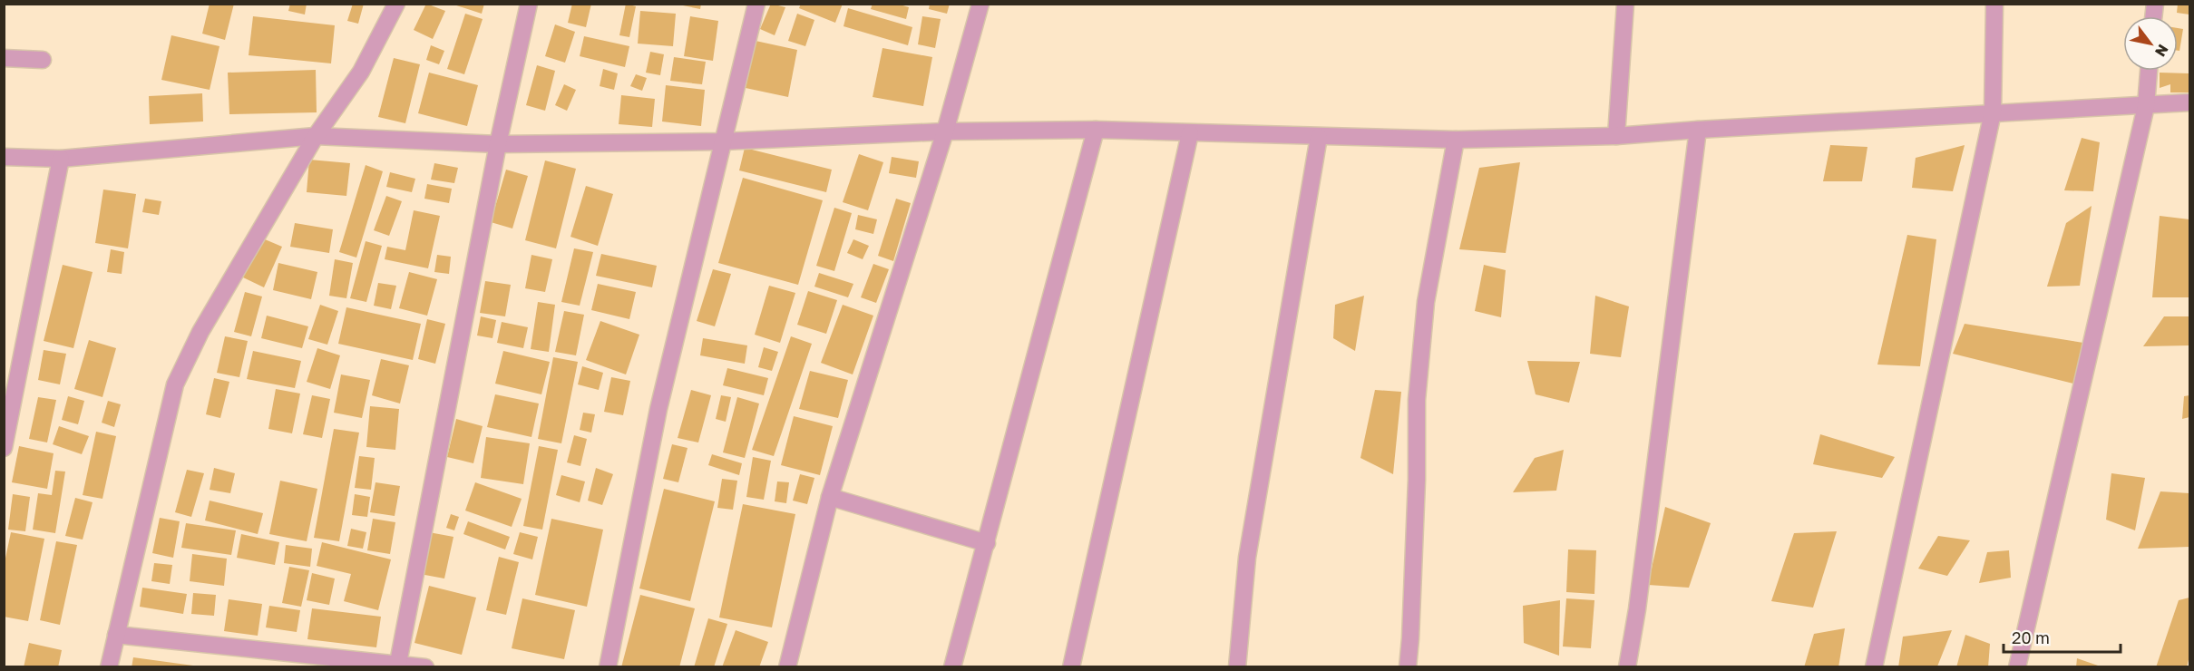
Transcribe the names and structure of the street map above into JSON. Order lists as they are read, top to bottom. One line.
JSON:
{"scale_bar":"20 m","north":"bottom right"}
